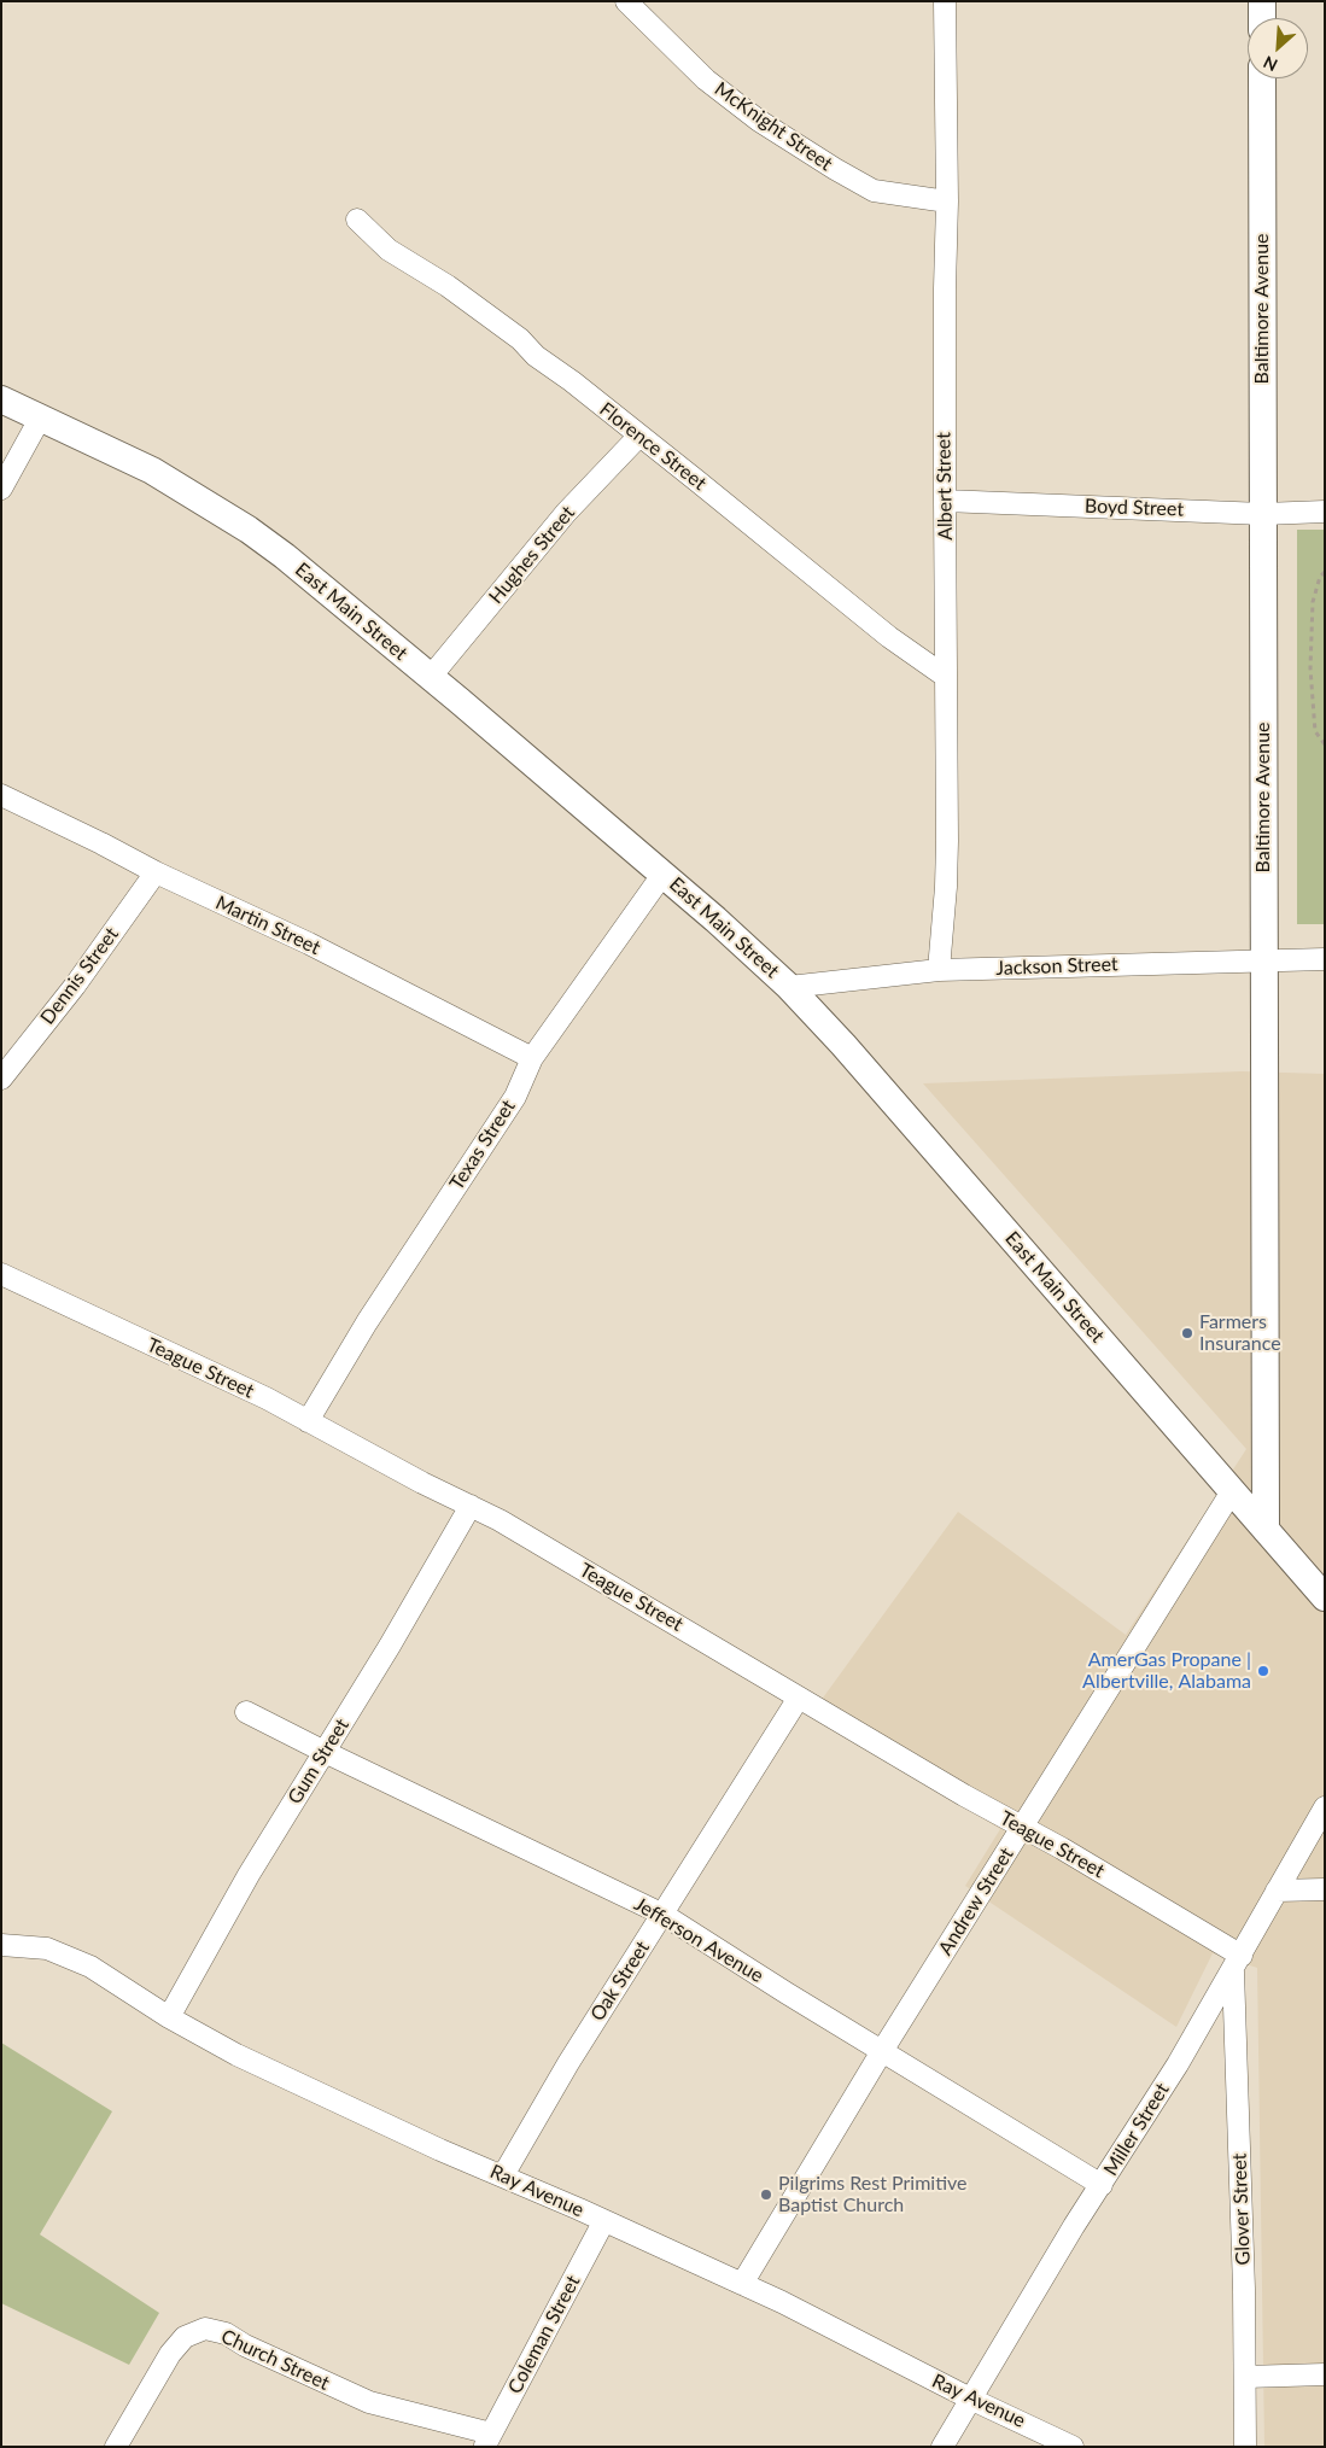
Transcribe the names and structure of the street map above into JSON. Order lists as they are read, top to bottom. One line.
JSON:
{"streets":{"main road":["Baltimore Avenue","East Main Street"],"street":["McKnight Street","Florence Street","Albert Street","Boyd Street","Hughes Street","Martin Street","Jackson Street","Dennis Street","Texas Street","Teague Street","Gum Street","Andrew Street","Jefferson Avenue","Oak Street","Miller Street","Ray Avenue","Glover Street","Coleman Street","Church Street"]},"crossings":[["McKnight Street","Albert Street"],["Baltimore Avenue","Boyd Street"],["Baltimore Avenue","East Main Street"],["Baltimore Avenue","Jackson Street"],["Florence Street","Albert Street"],["Florence Street","Hughes Street"],["Albert Street","Boyd Street"],["Albert Street","Jackson Street"],["Hughes Street","East Main Street"],["East Main Street","Jackson Street"],["East Main Street","Texas Street"],["East Main Street","Andrew Street"],["Martin Street","Dennis Street"],["Martin Street","Texas Street"],["Texas Street","Teague Street"],["Teague Street","Gum Street"],["Teague Street","Andrew Street"],["Teague Street","Oak Street"],["Teague Street","Miller Street"],["Teague Street","Glover Street"],["Gum Street","Jefferson Avenue"],["Gum Street","Ray Avenue"],["Andrew Street","Jefferson Avenue"],["Andrew Street","Ray Avenue"],["Jefferson Avenue","Oak Street"],["Jefferson Avenue","Miller Street"],["Oak Street","Ray Avenue"],["Miller Street","Ray Avenue"],["Miller Street","Glover Street"],["Ray Avenue","Coleman Street"],["Coleman Street","Church Street"]],"places":["Farmers Insurance","AmerGas Propane | Albertville, Alabama","Pilgrims Rest Primitive Baptist Church"],"north":"bottom left"}
